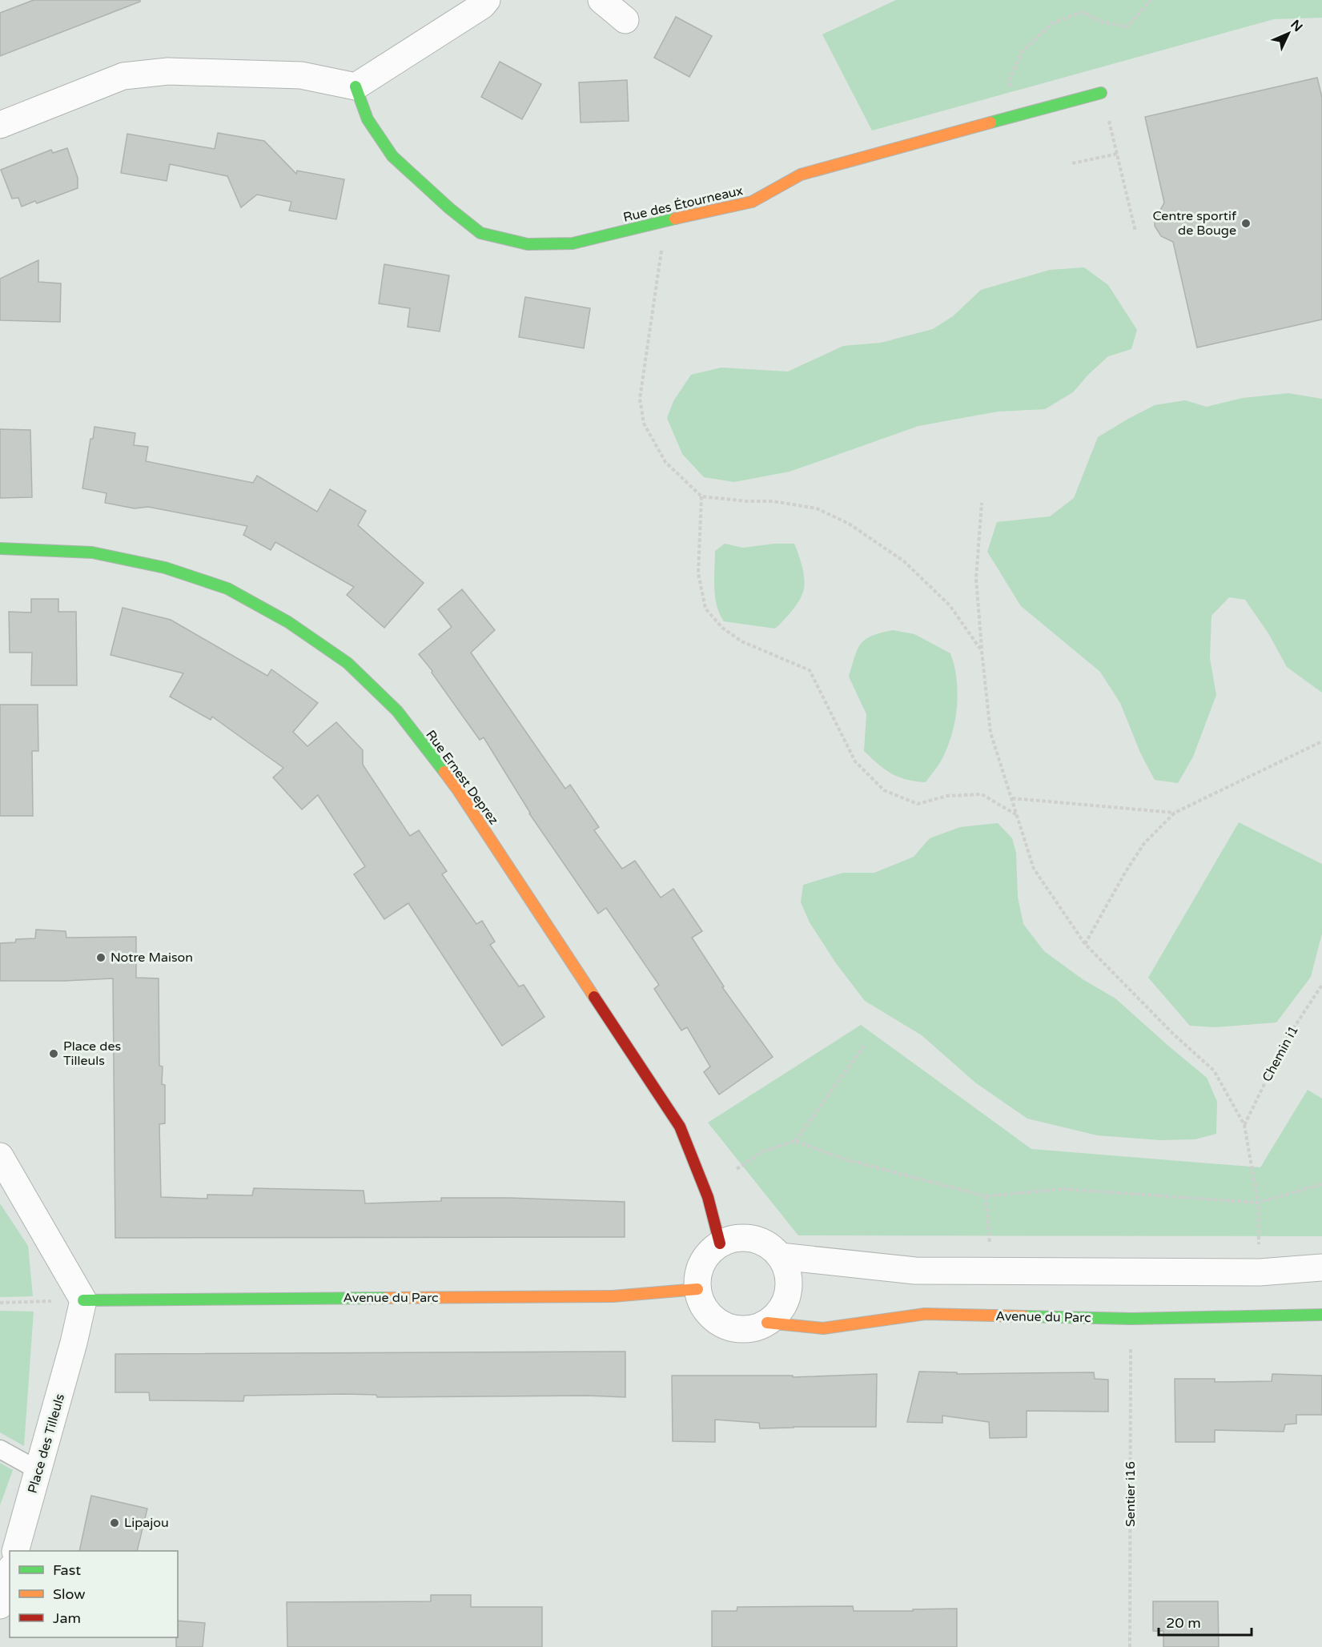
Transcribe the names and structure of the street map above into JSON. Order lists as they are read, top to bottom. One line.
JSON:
{"streets":{"street":["Rue des Étourneaux","Rue Ernest Deprez","Avenue du Parc","Place des Tilleuls"],"path":["Chemin i1","Sentier i16"]},"crossings":[["Rue Ernest Deprez","Avenue du Parc"],["Avenue du Parc","Place des Tilleuls"]],"places":["Centre sportif de Bouge","Notre Maison","Place des Tilleuls","Lipajou"],"legend":["Fast","Slow","Jam"],"scale_bar":"20 m","north":"top right"}
